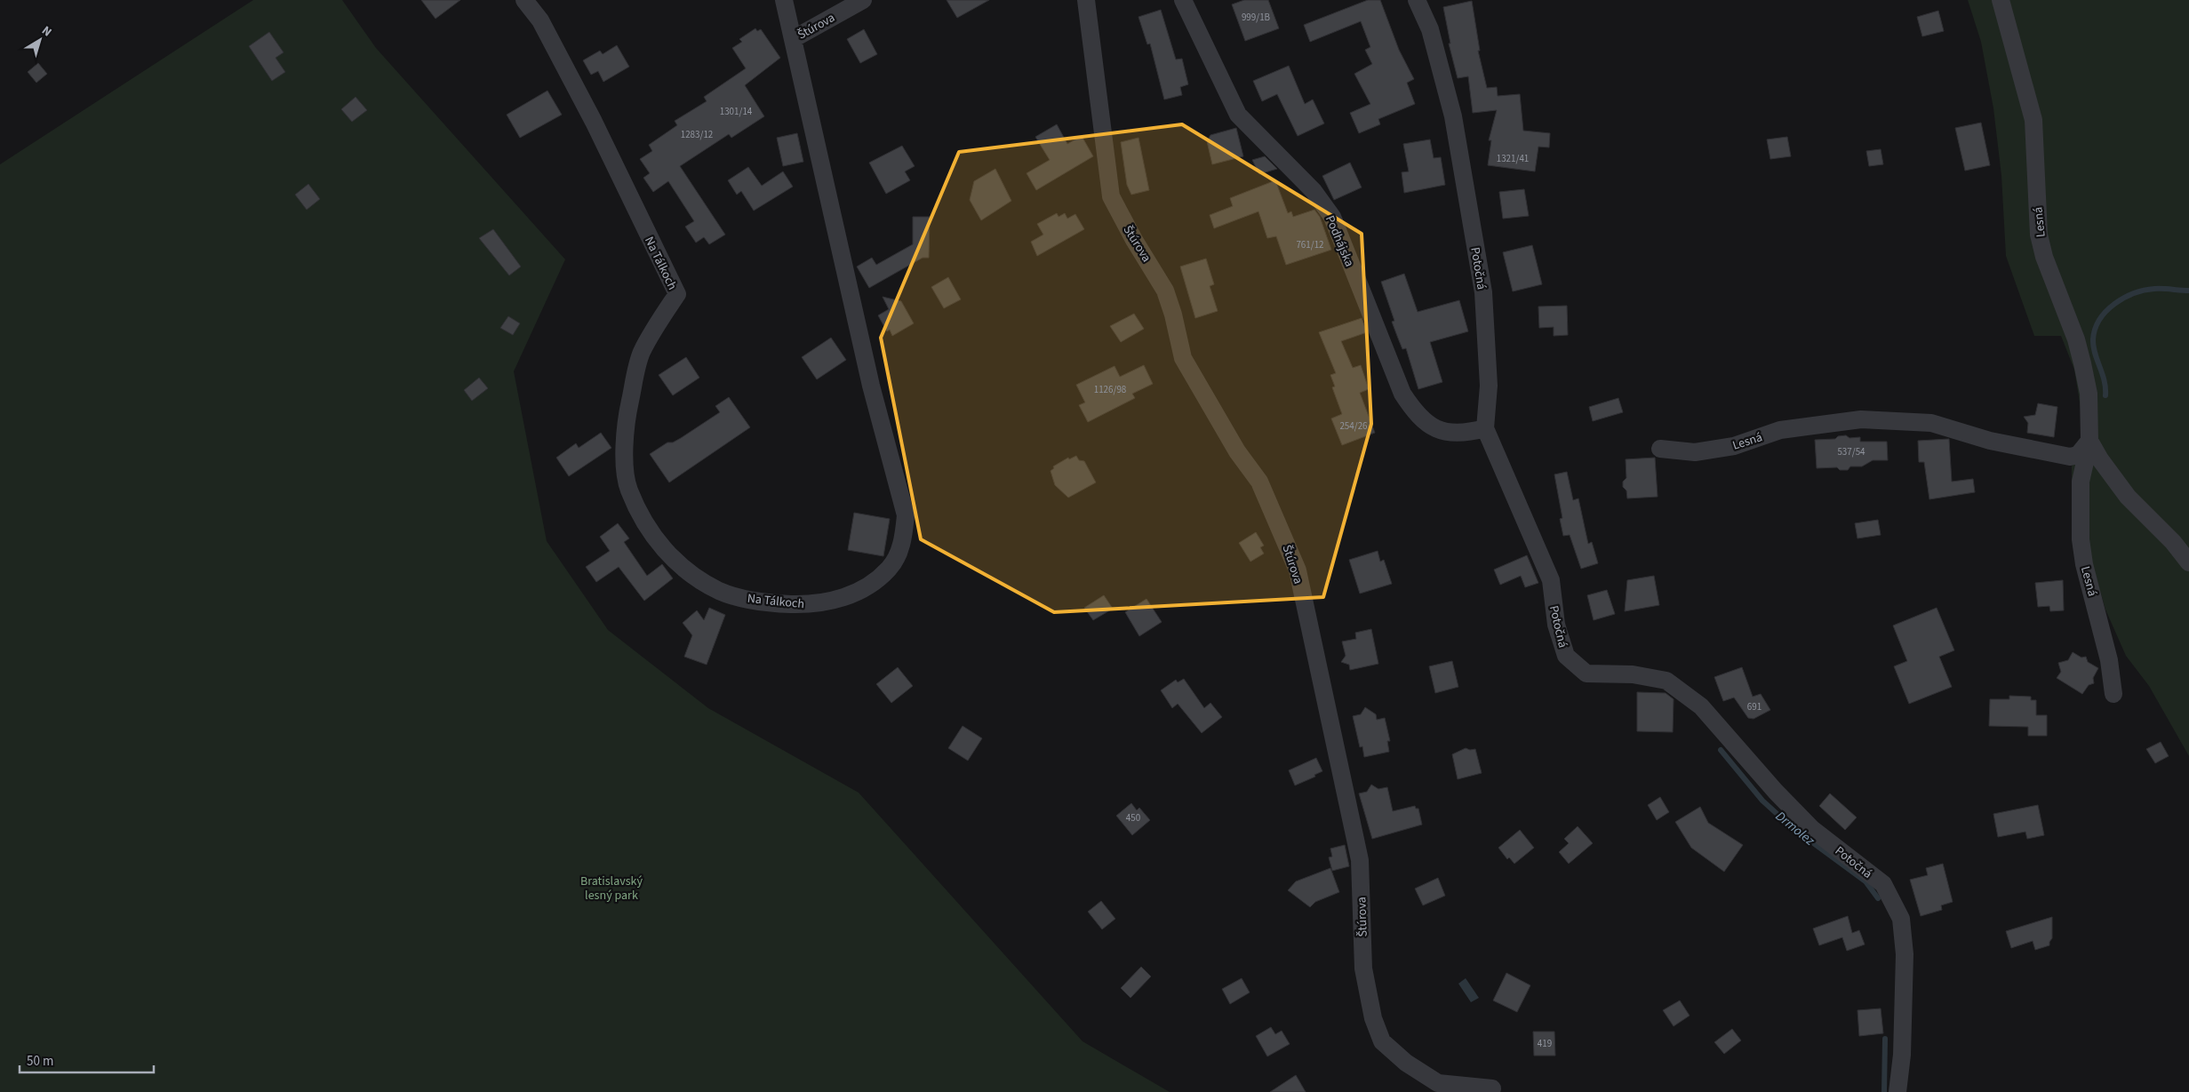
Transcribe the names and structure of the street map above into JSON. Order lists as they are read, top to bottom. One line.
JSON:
{"streets":{"street":["Štúrova","Lesná","Podhájska","Na Tálkoch","Potočná"]},"crossings":[["Štúrova","Na Tálkoch"],["Podhájska","Potočná"]],"water":["Drmolez"],"parks":["Bratislavský lesný park"],"house_numbers":["999/1B","1301/14","1283/12","1321/41","761/12","1126/98","254/26","537/54","691","450","419"],"scale_bar":"50 m","north":"top right"}
